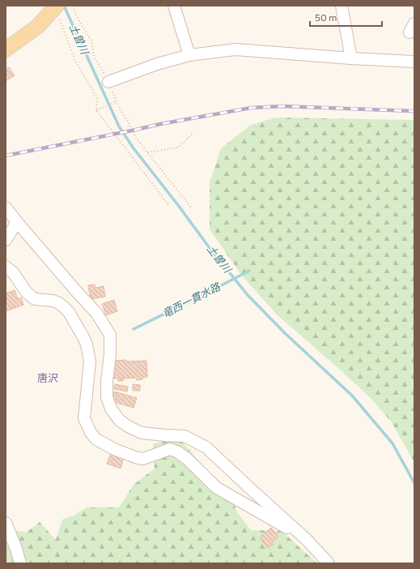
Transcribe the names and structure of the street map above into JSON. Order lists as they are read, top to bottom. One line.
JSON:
{"districts":["唐沢"],"water":["土曽川","竜西一貫水路"],"scale_bar":"50 m"}
